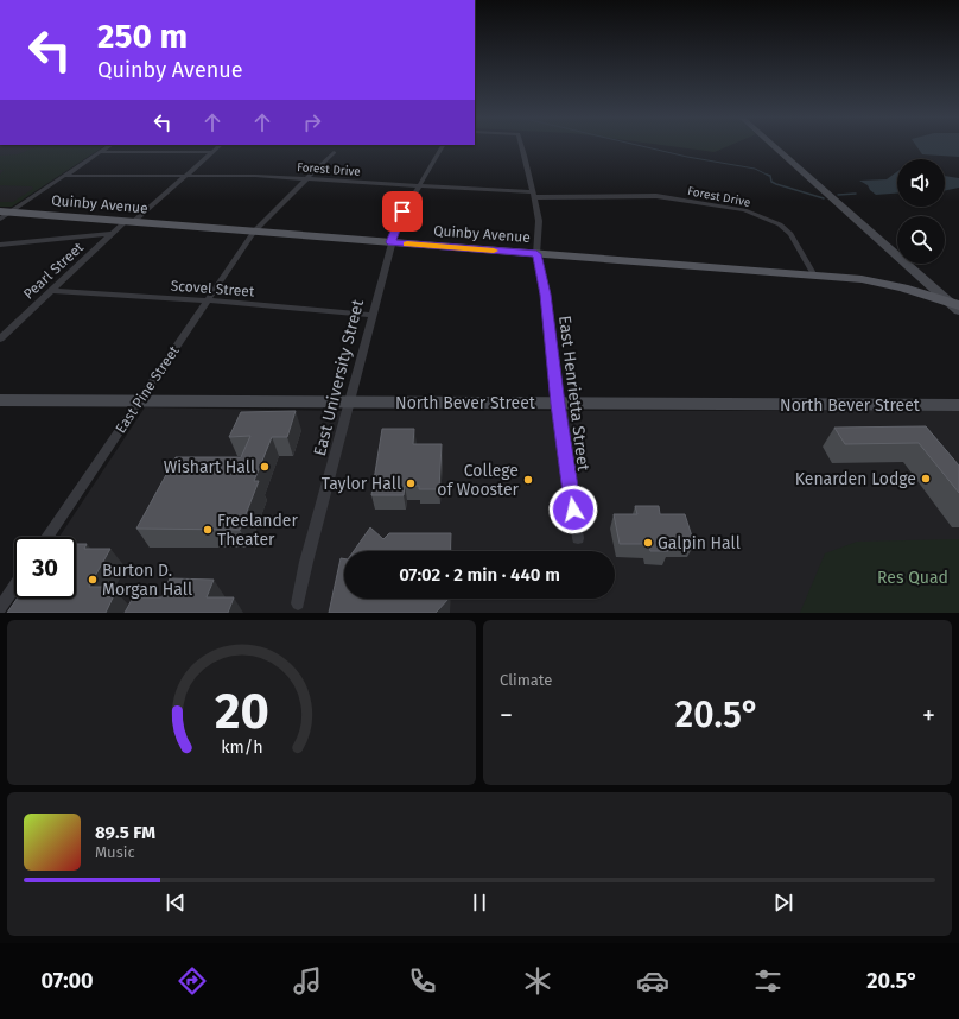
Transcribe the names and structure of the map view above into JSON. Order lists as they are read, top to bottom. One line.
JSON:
{"streets":{"main road":["Quinby Avenue","North Bever Street"],"street":["Forest Drive","Pearl Street","Scovel Street","East University Street","East Pine Street","East Henrietta Street"]},"crossings":[["Forest Drive","Quinby Avenue"],["Forest Drive","Pearl Street"],["Forest Drive","East University Street"],["Forest Drive","East Pine Street"],["Forest Drive","East Henrietta Street"],["Quinby Avenue","Pearl Street"],["Quinby Avenue","East University Street"],["Quinby Avenue","East Pine Street"],["Quinby Avenue","East Henrietta Street"],["Pearl Street","Scovel Street"],["Scovel Street","East University Street"],["Scovel Street","East Pine Street"],["East University Street","North Bever Street"],["East Pine Street","North Bever Street"],["East Henrietta Street","North Bever Street"]],"parks":["Res Quad"],"places":["Wishart Hall","Kenarden Lodge","College of Wooster","Taylor Hall","Freelander Theater","Galpin Hall","Burton D. Morgan Hall"],"page":{"turn":["250 m","Quinby Avenue"],"limit":"30","trip":"07:02 · 2 min · 440 m","tile":"Climate","heat":["−","20.5°","+"],"song":["89.5 FM","Music"],"tabs":["07:00","20.5°"],"gauge":["20","km/h"]}}
